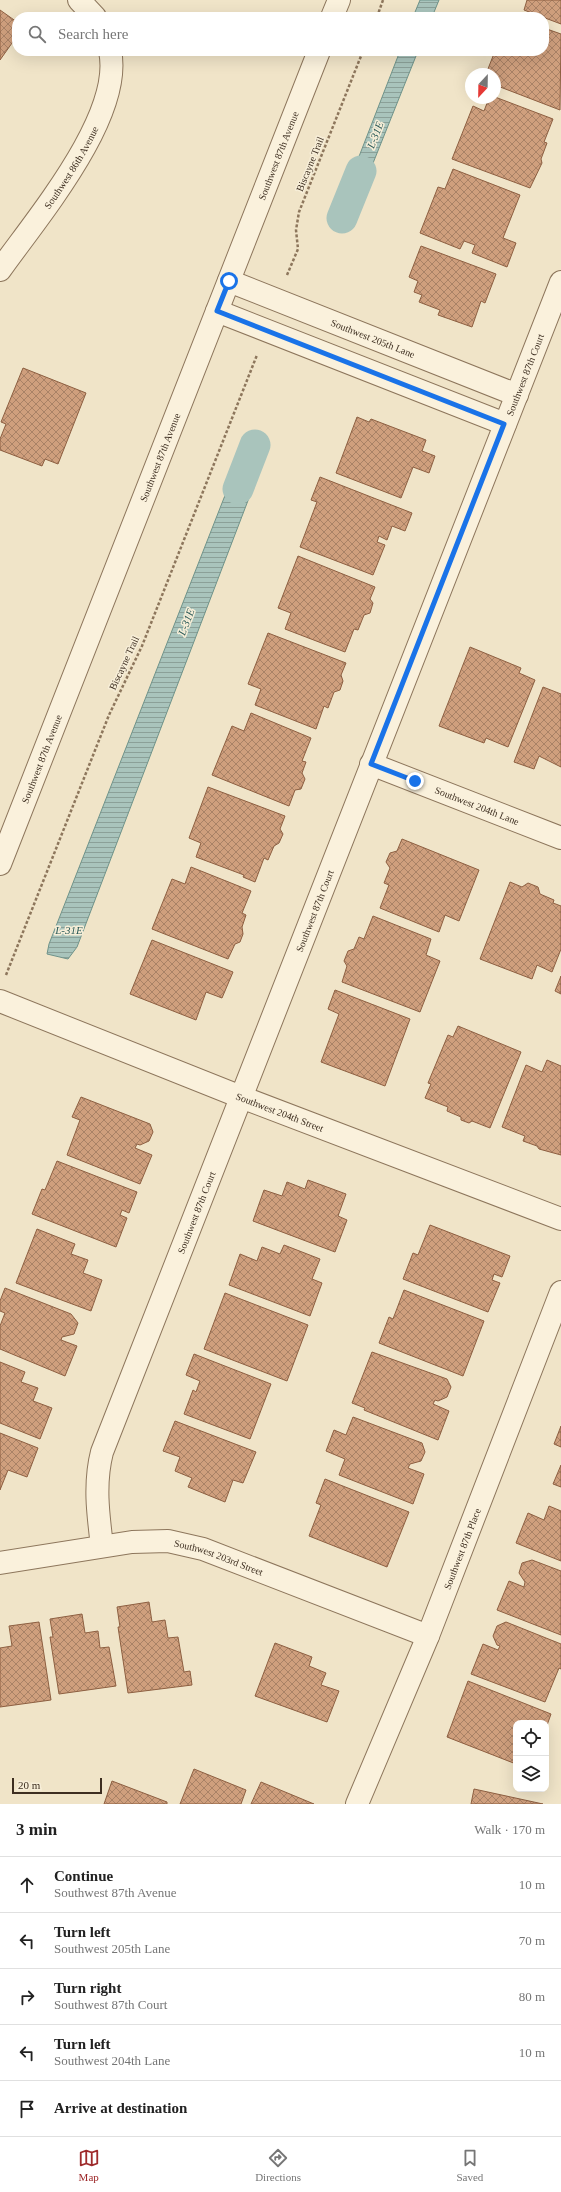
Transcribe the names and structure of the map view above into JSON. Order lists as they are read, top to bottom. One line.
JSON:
{"streets":{"street":["Southwest 87th Avenue","Southwest 86th Avenue","Southwest 205th Lane","Southwest 87th Court","Southwest 204th Lane","Southwest 204th Street","Southwest 87th Place","Southwest 203rd Street"],"path":["Biscayne Trail"]},"crossings":[["Southwest 87th Avenue","Southwest 205th Lane"],["Southwest 205th Lane","Southwest 87th Court"],["Southwest 87th Court","Southwest 204th Lane"],["Southwest 87th Court","Southwest 204th Street"],["Southwest 87th Court","Southwest 203rd Street"],["Southwest 87th Place","Southwest 203rd Street"]],"water":["L-31E"],"scale_bar":"20 m","north":"bottom","page":{"search":"Search here","scale":"20 m","heading":["3 min","Walk · 170 m"],"list":[["Continue","Southwest 87th Avenue","10 m"],["Turn left","Southwest 205th Lane","70 m"],["Turn right","Southwest 87th Court","80 m"],["Turn left","Southwest 204th Lane","10 m"],"Arrive at destination"],"nav":["Map","Directions","Saved"]}}
